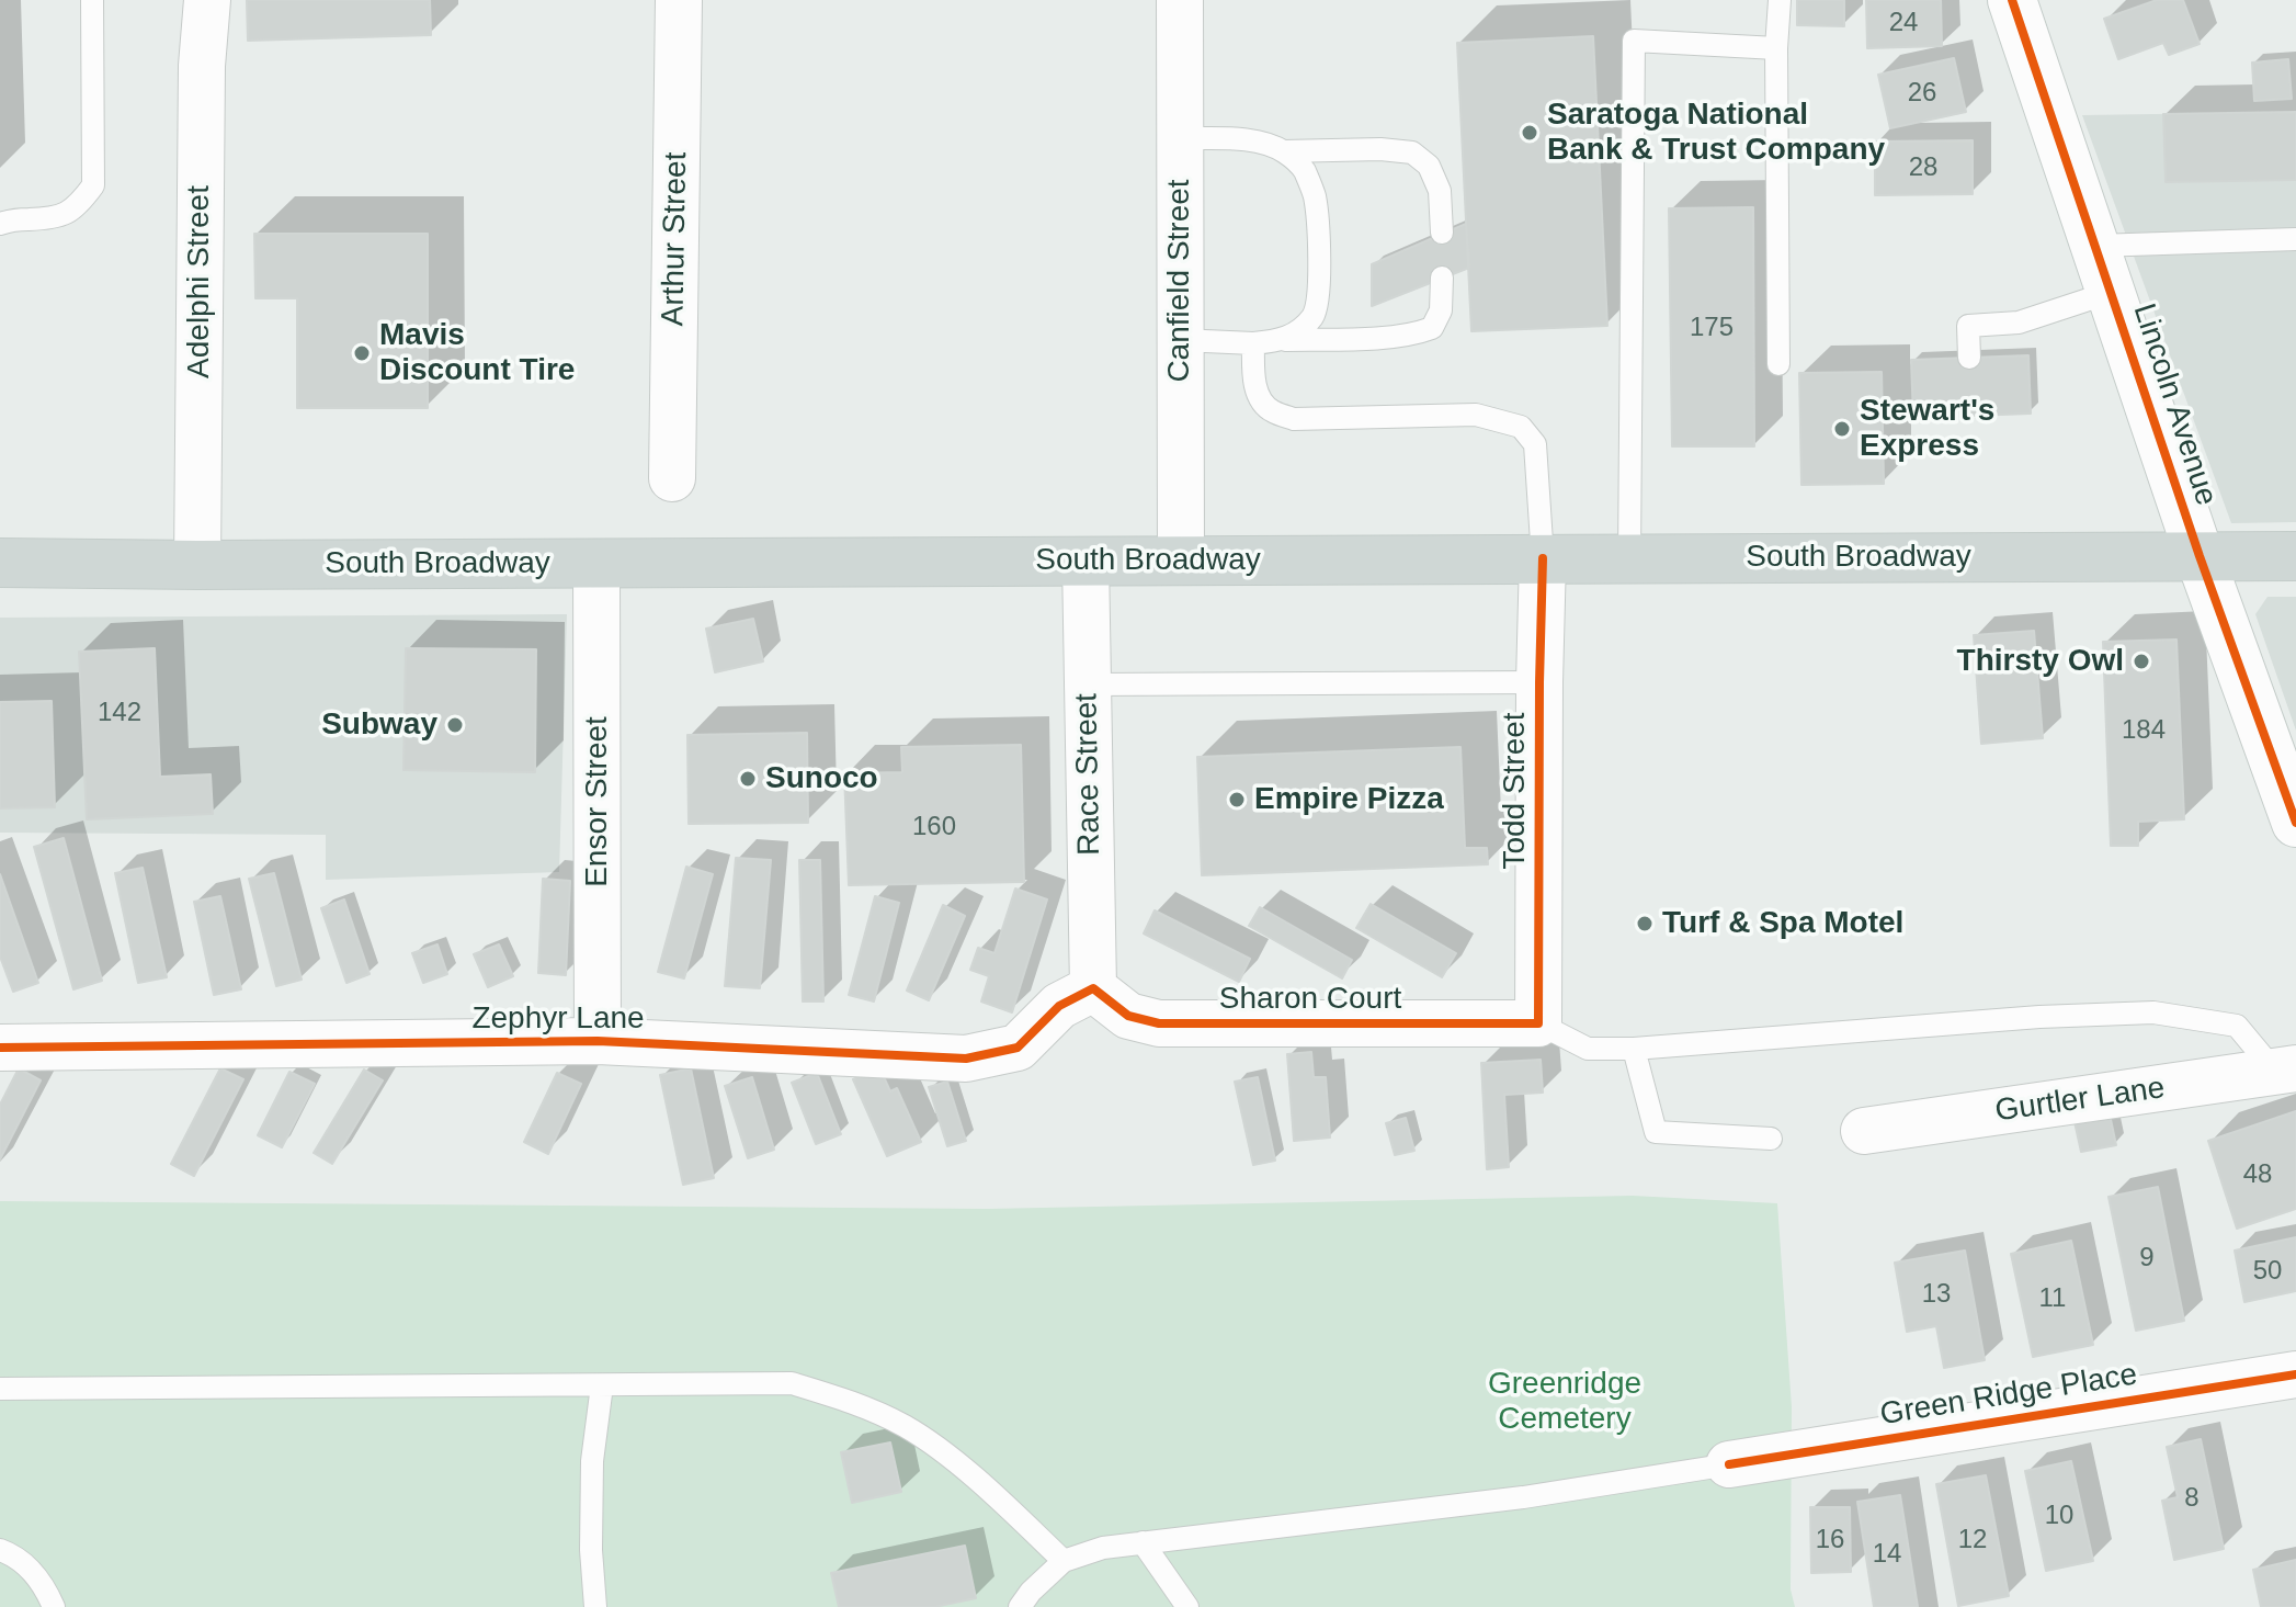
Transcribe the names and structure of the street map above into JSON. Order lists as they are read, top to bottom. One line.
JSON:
{"streets":{"main road":["South Broadway"],"street":["Arthur Street","Canfield Street","Adelphi Street","Lincoln Avenue","Race Street","Todd Street","Ensor Street","Sharon Court","Zephyr Lane","Gurtler Lane","Green Ridge Place"]},"crossings":[["Canfield Street","South Broadway"],["Adelphi Street","South Broadway"],["Lincoln Avenue","South Broadway"],["South Broadway","Race Street"],["South Broadway","Todd Street"],["South Broadway","Ensor Street"],["Race Street","Sharon Court"],["Race Street","Zephyr Lane"],["Todd Street","Sharon Court"],["Ensor Street","Zephyr Lane"],["Sharon Court","Zephyr Lane"]],"parks":["Greenridge Cemetery"],"places":["Saratoga National Bank & Trust Company","Mavis Discount Tire","Stewart's Express","Thirsty Owl","Subway","Sunoco","Empire Pizza","Turf & Spa Motel"],"house_numbers":["24","26","28","175","142","184","160","48","9","50","13","11","8","10","16","12","14"]}
